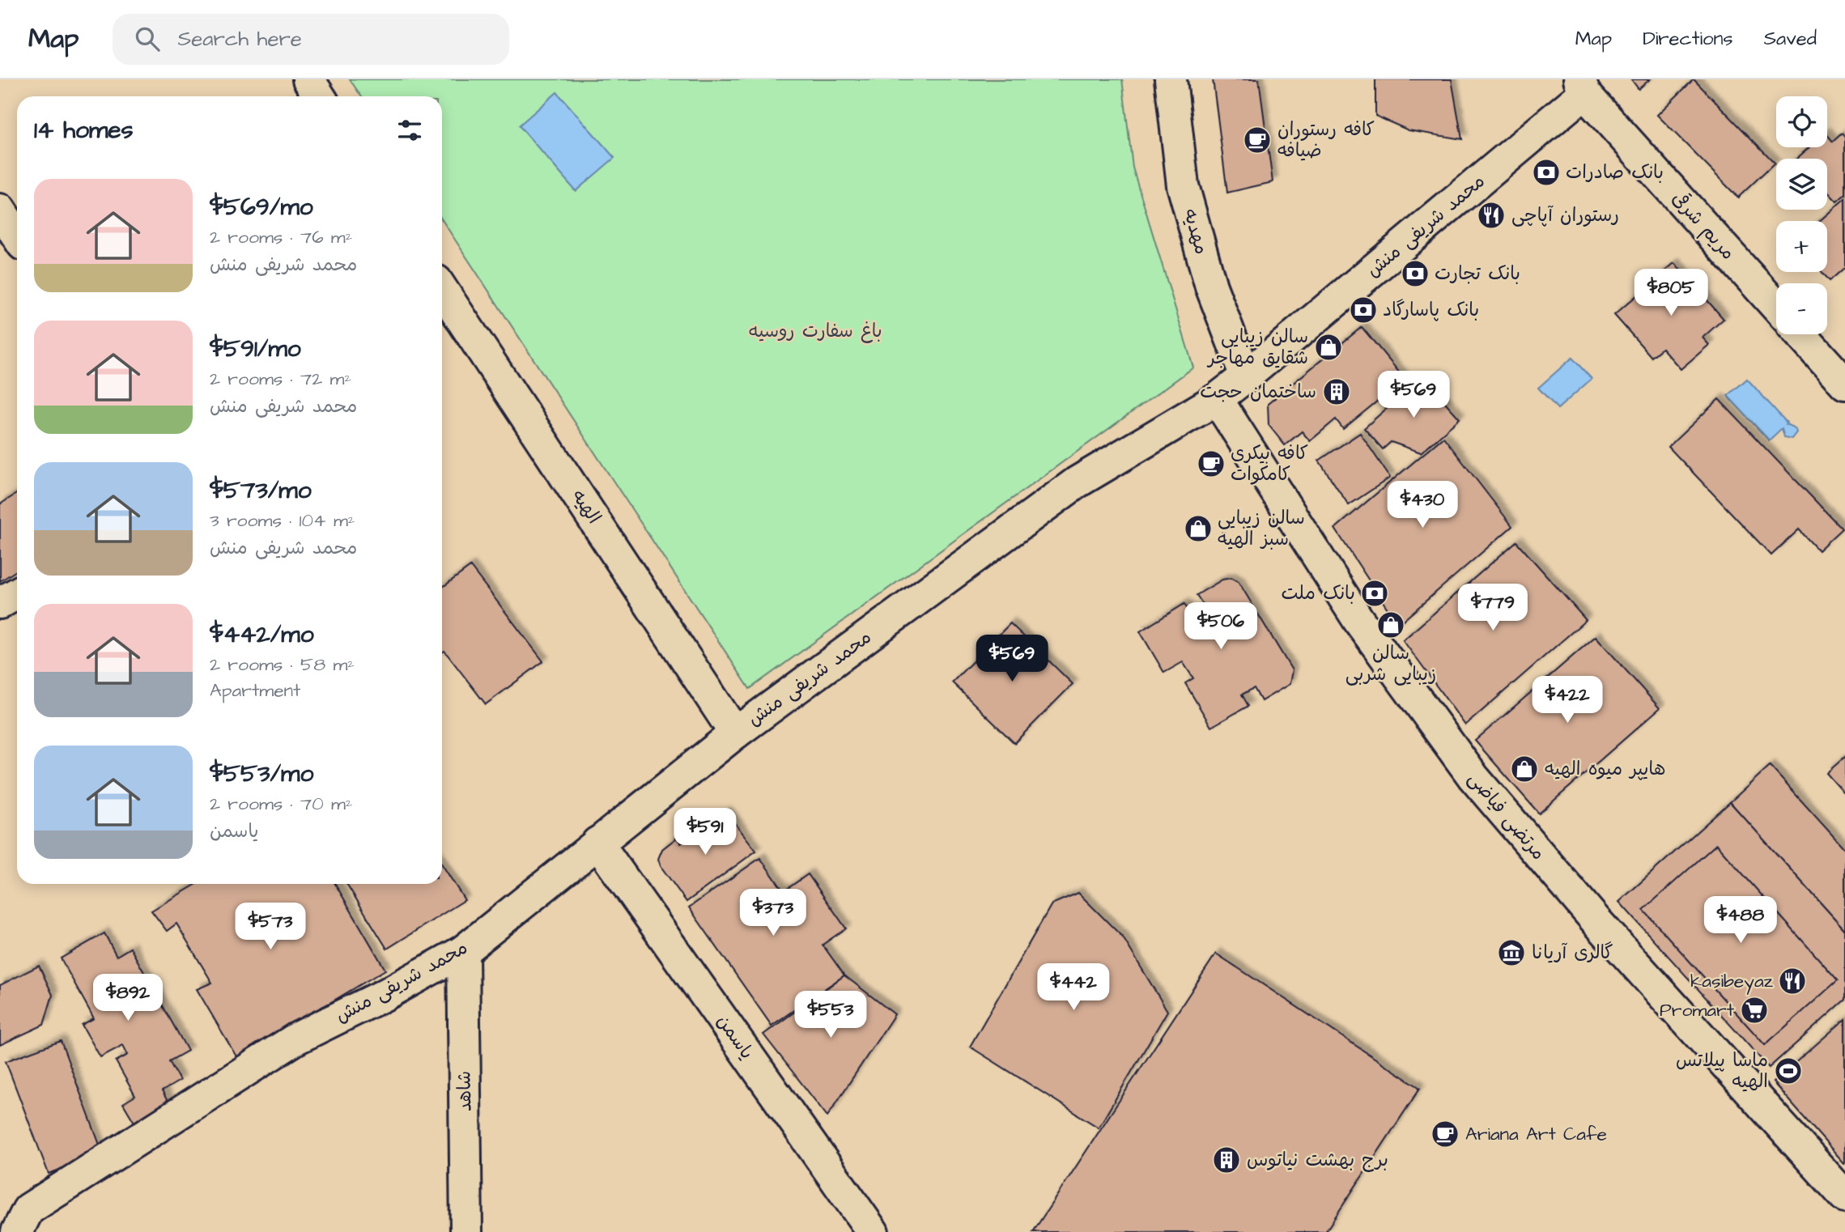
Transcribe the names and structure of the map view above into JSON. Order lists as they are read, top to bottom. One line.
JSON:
{"streets":{"street":["محمد شریفی منش","مریم شرقی","مهدیه","الهیه","مرتضی فیاضی","یاسمن","شاهد"]},"crossings":[["محمد شریفی منش","مریم شرقی"],["محمد شریفی منش","مهدیه"],["محمد شریفی منش","الهیه"],["محمد شریفی منش","مرتضی فیاضی"],["محمد شریفی منش","یاسمن"],["محمد شریفی منش","شاهد"]],"parks":["باغ سفارت روسیه"],"places":{"cafe":["کافه رستوران ضیافه","کافه بیکری کامکوات","Ariana Art Cafe"],"bank":["بانک صادرات","بانک تجارت","بانک پاسارگاد","بانک ملت"],"restaurant":["رستوران آپاچی","kasibeyaz"],"shop":["سالن زیبایی شقایق مهاجر","سالن زيبايي سبز الهیه","سالن زیبایی شربی","هایپر میوه الهیه"],"building":["ساختمان حجت","برج بهشت نیاتوس"],"museum":["گالری آریانا"],"supermarket":["Promart"],"sports":["ماسا پیلاتس الهیه"]},"page":{"header":"Map","search":"Search here","nav":["Map","Directions","Saved"],"map_buttons":["+","−"],"heading":"14 homes","list":[{"name":"$569/mo","note":"2 rooms · 76 m² · محمد شریفی منش"},{"name":"$591/mo","note":"2 rooms · 72 m² · محمد شریفی منش"},{"name":"$573/mo","note":"3 rooms · 104 m² · محمد شریفی منش"},{"name":"$442/mo","note":"2 rooms · 58 m² · Apartment"},{"name":"$553/mo","note":"2 rooms · 70 m² · یاسمن"}],"price":["$805","$569","$430","$779","$506","$569","$422","$591","$373","$488","$573","$442","$892","$553"]}}
